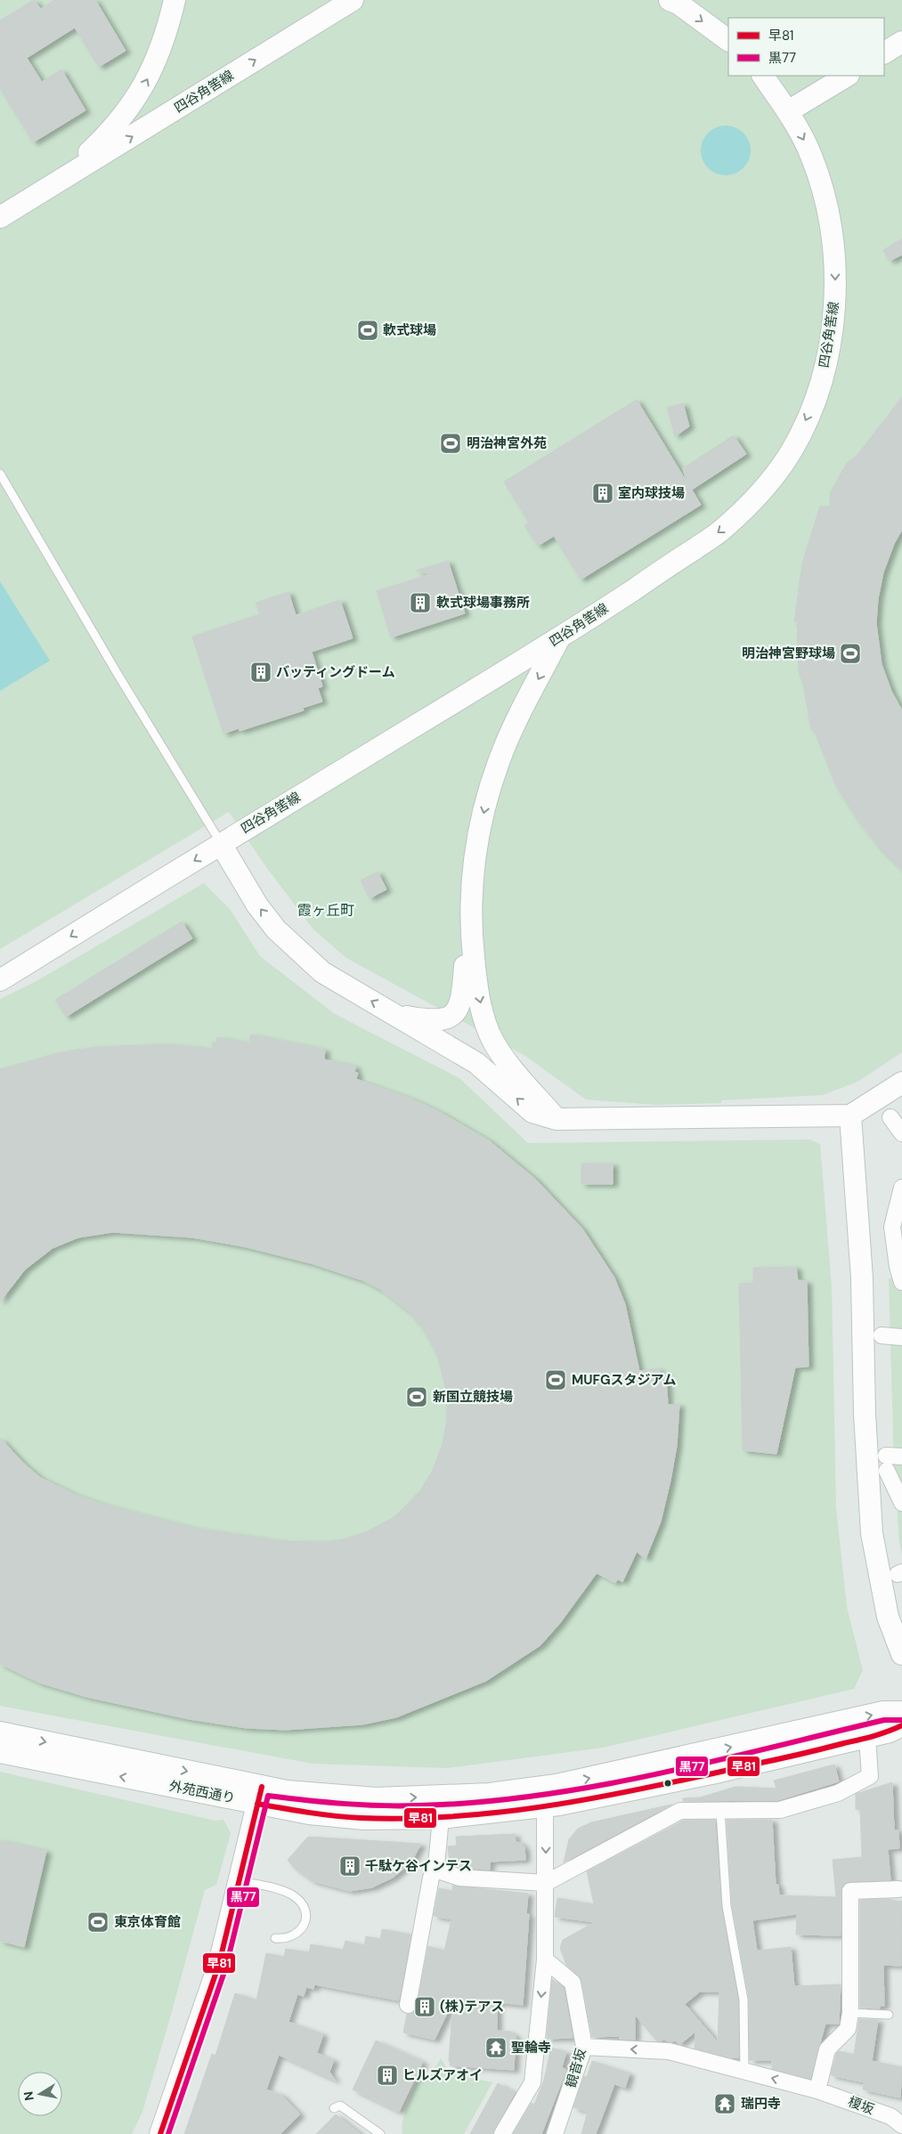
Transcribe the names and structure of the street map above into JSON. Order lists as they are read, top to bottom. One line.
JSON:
{"streets":{"main road":["四谷角筈線","外苑西通り"],"street":["観音坂","榎坂"]},"crossings":[["観音坂","榎坂"]],"one_way":["榎坂"],"districts":["霞ヶ丘町"],"places":{"sports":["軟式球場","明治神宮外苑","明治神宮野球場","MUFGスタジアム","新国立競技場","東京体育館"],"building":["室内球技場","軟式球場事務所","バッティングドーム","千駄ケ谷インテス","(株)テアス","ヒルズアオイ"],"temple":["聖輪寺","瑞円寺"]},"lines":["transit line 黒77","transit line 早81"],"legend":["早81","黒77"],"north":"left"}
